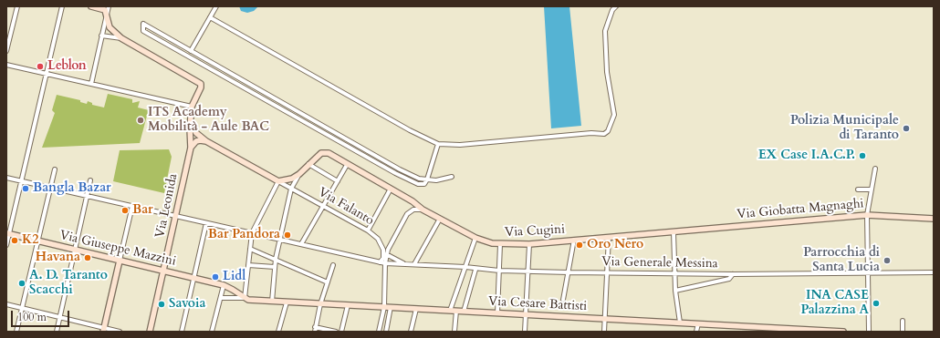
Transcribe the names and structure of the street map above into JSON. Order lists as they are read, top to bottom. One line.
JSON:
{"streets":{"main road":["Via Leonida","Via Falanto","Via Giobatta Magnaghi","Via Cugini","Via Giuseppe Mazzini","Via Cesare Battisti"],"street":["Via Generale Messina"]},"crossings":[["Via Leonida","Via Giuseppe Mazzini"],["Via Leonida","Via Generale Messina"],["Via Falanto","Via Generale Messina"],["Via Giobatta Magnaghi","Via Cugini"],["Via Giuseppe Mazzini","Via Cesare Battisti"]],"places":["Leblon","ITS Academy Mobilità - Aule BAC","Polizia Municipale di Taranto","EX Case I.A.C.P.","Bangla Bazar","Bar","Bar Pandora","K2","Oro Nero","Havana","Parrocchia di Santa Lucia","Lidl","A. D. Taranto Scacchi","INA CASE Palazzina A","Savoia"],"scale_bar":"100 m"}
